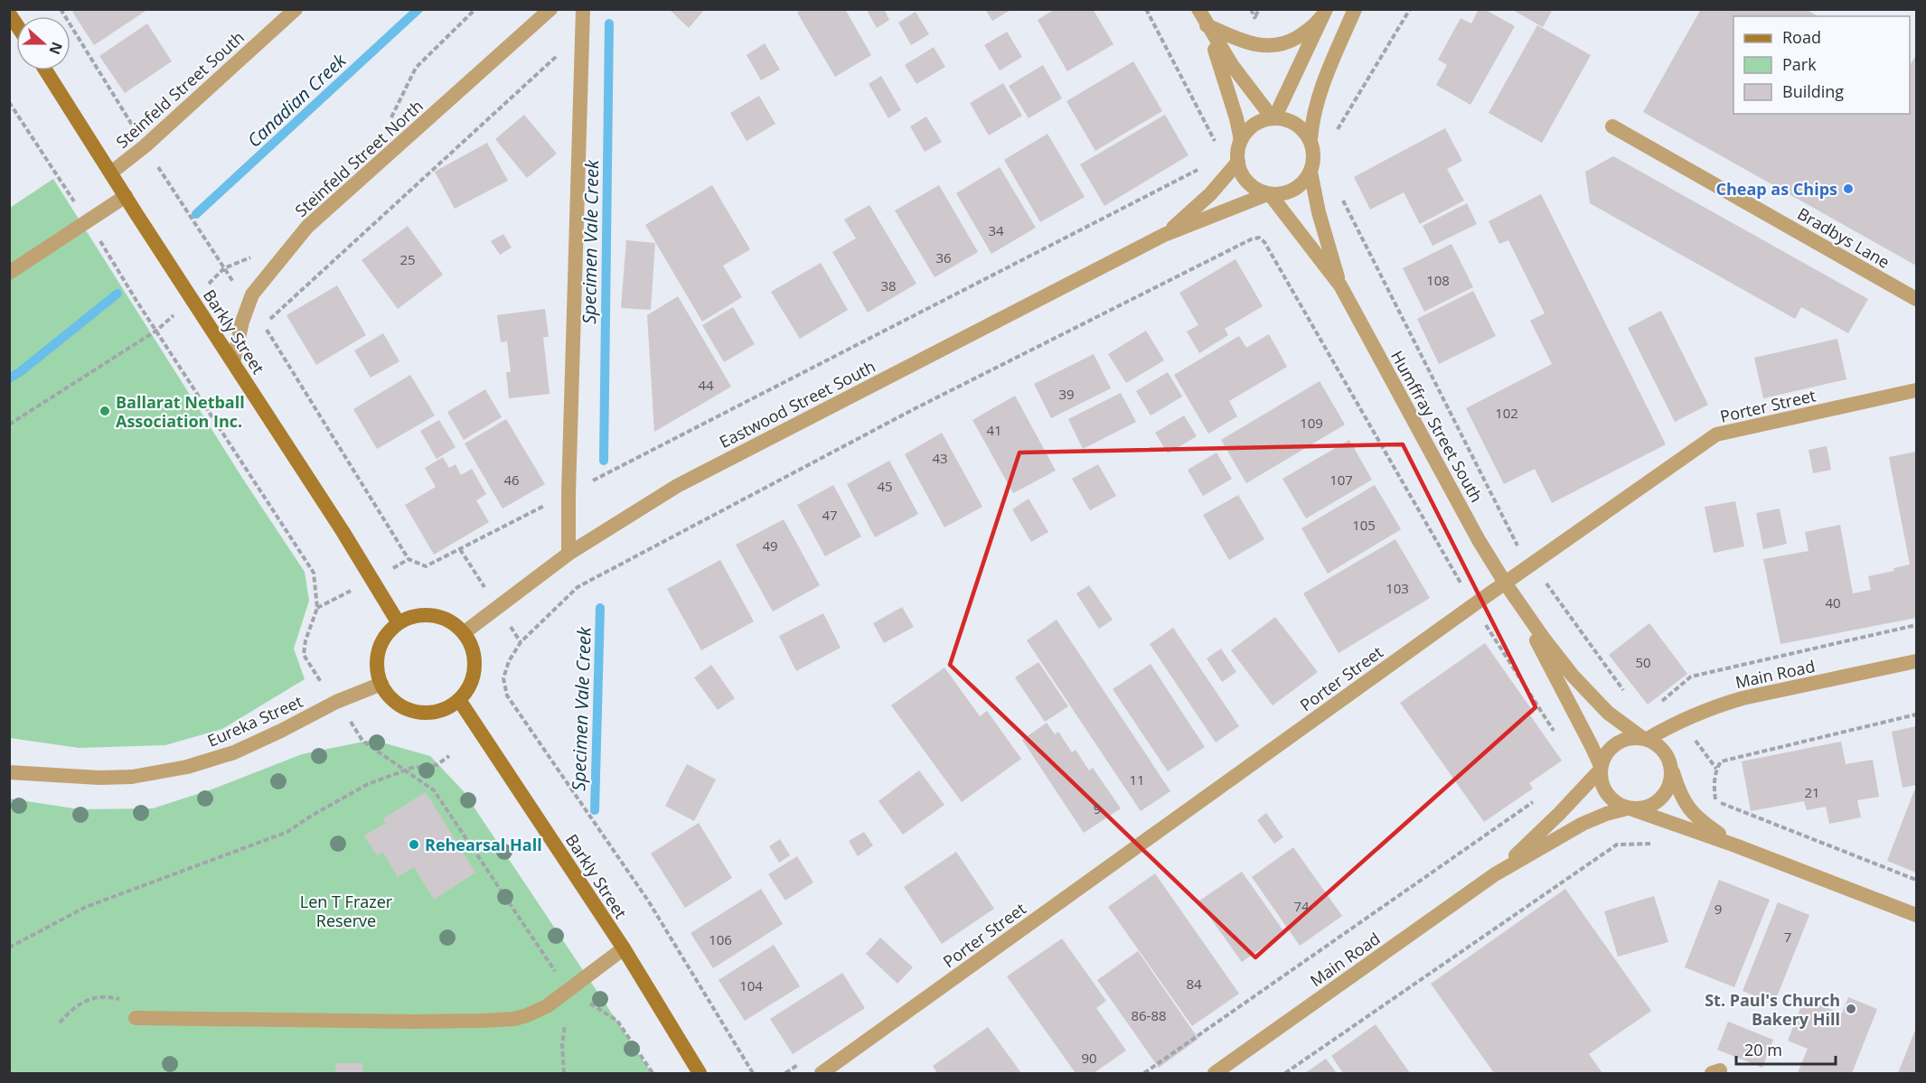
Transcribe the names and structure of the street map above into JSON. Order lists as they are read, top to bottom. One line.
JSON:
{"streets":{"main road":["Barkly Street"],"street":["Steinfeld Street South","Steinfeld Street North","Bradbys Lane","Eastwood Street South","Porter Street","Humffray Street South","Main Road","Eureka Street"]},"crossings":[["Steinfeld Street South","Barkly Street"],["Steinfeld Street North","Barkly Street"],["Barkly Street","Eastwood Street South"],["Barkly Street","Eureka Street"],["Eastwood Street South","Humffray Street South"],["Eastwood Street South","Eureka Street"],["Porter Street","Humffray Street South"],["Humffray Street South","Main Road"]],"water":["Canadian Creek","Specimen Vale Creek"],"parks":["Len T Frazer Reserve"],"places":["Cheap as Chips","Ballarat Netball Association Inc.","Rehearsal Hall","St. Paul's Church Bakery Hill"],"house_numbers":["34","36","25","108","38","44","39","102","109","41","43","46","107","45","47","105","49","103","40","50","11","21","9","74","9","7","106","84","104","86-88","90"],"legend":["Road","Park","Building"],"scale_bar":"20 m","north":"right"}
